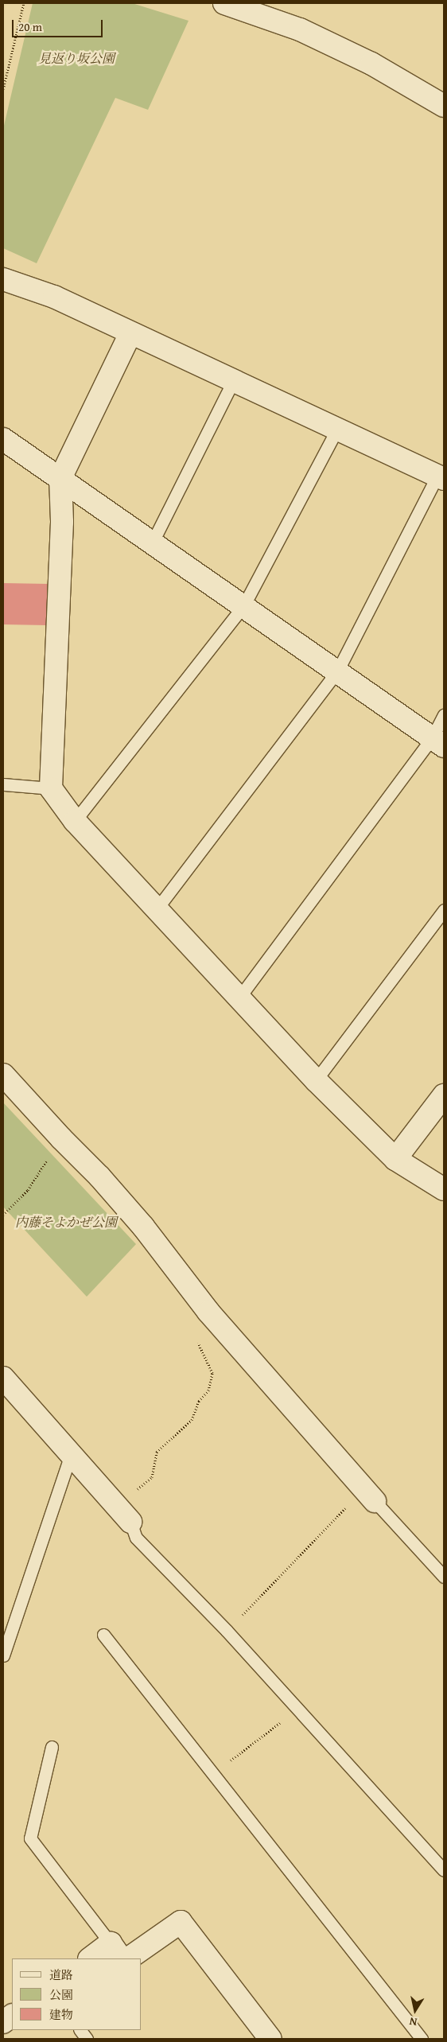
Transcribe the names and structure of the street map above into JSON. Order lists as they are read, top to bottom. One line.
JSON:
{"parks":["見返り坂公園","内藤そよかぜ公園"],"legend":["道路","公園","建物"],"scale_bar":"20 m","north":"bottom"}
